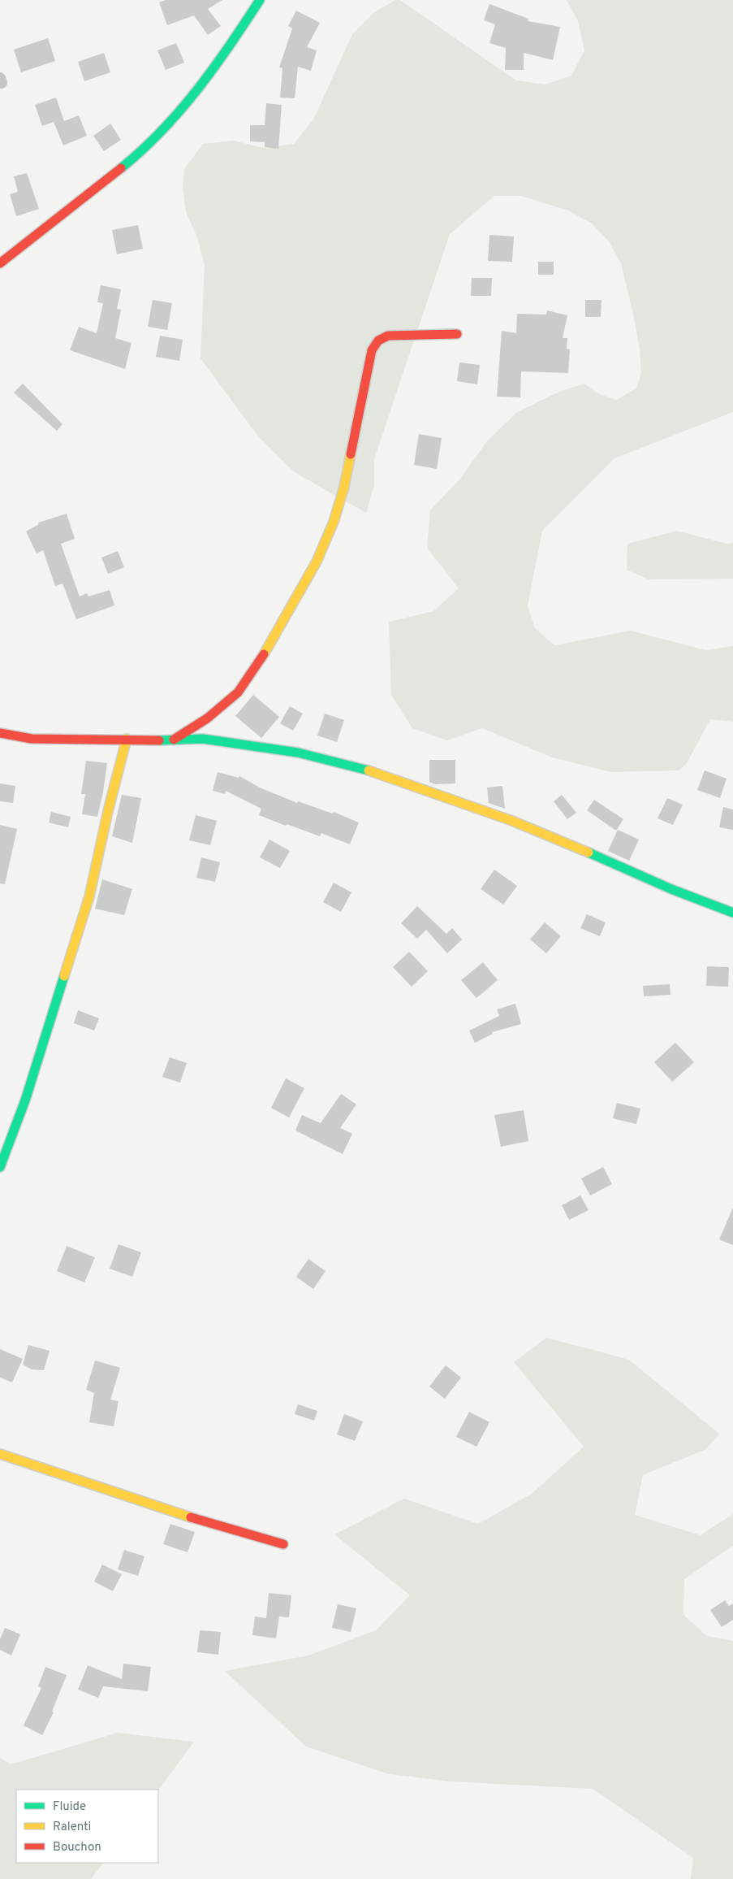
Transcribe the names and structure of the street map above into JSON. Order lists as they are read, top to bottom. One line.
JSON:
{"legend":["Fluide","Ralenti","Bouchon"]}
